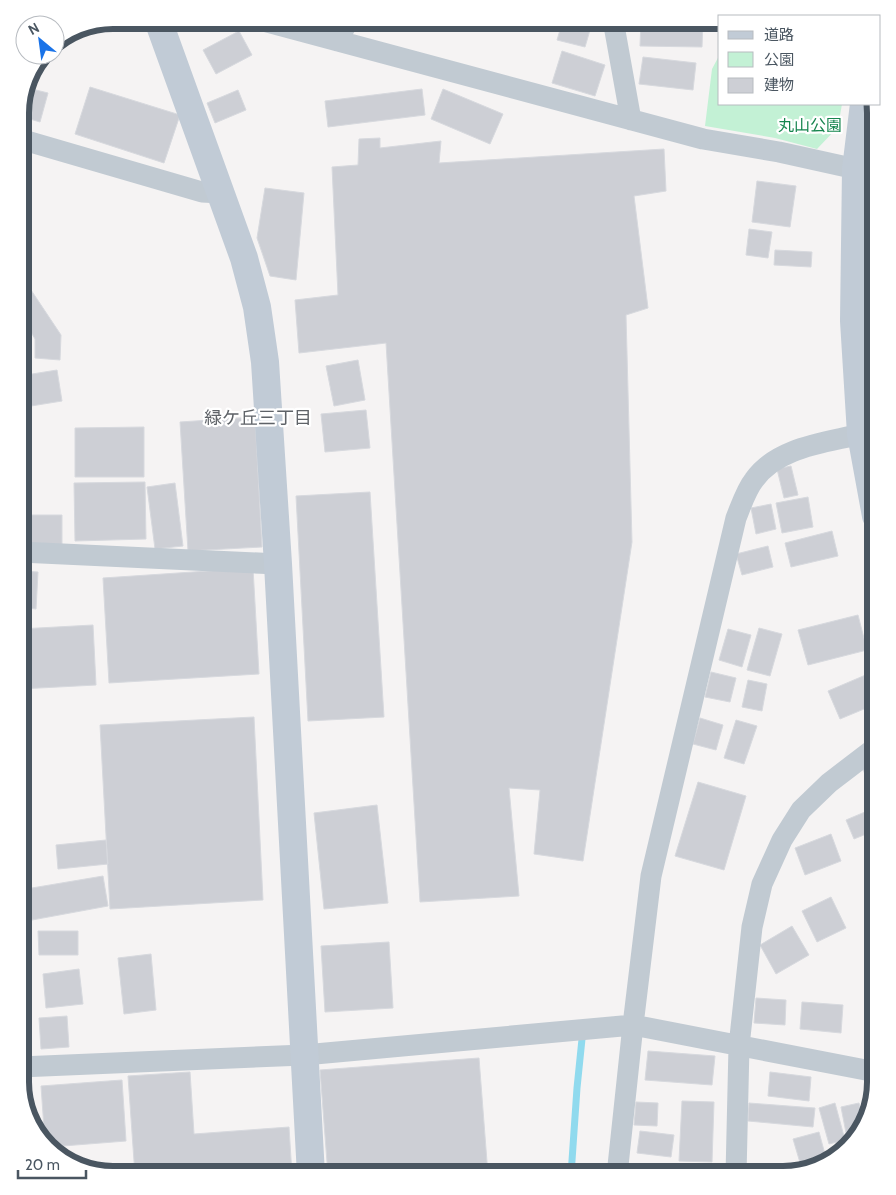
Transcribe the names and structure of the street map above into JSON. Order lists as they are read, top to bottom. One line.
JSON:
{"districts":["緑ケ丘三丁目"],"parks":["丸山公園"],"legend":["道路","公園","建物"],"scale_bar":"20 m","north":"top left"}
